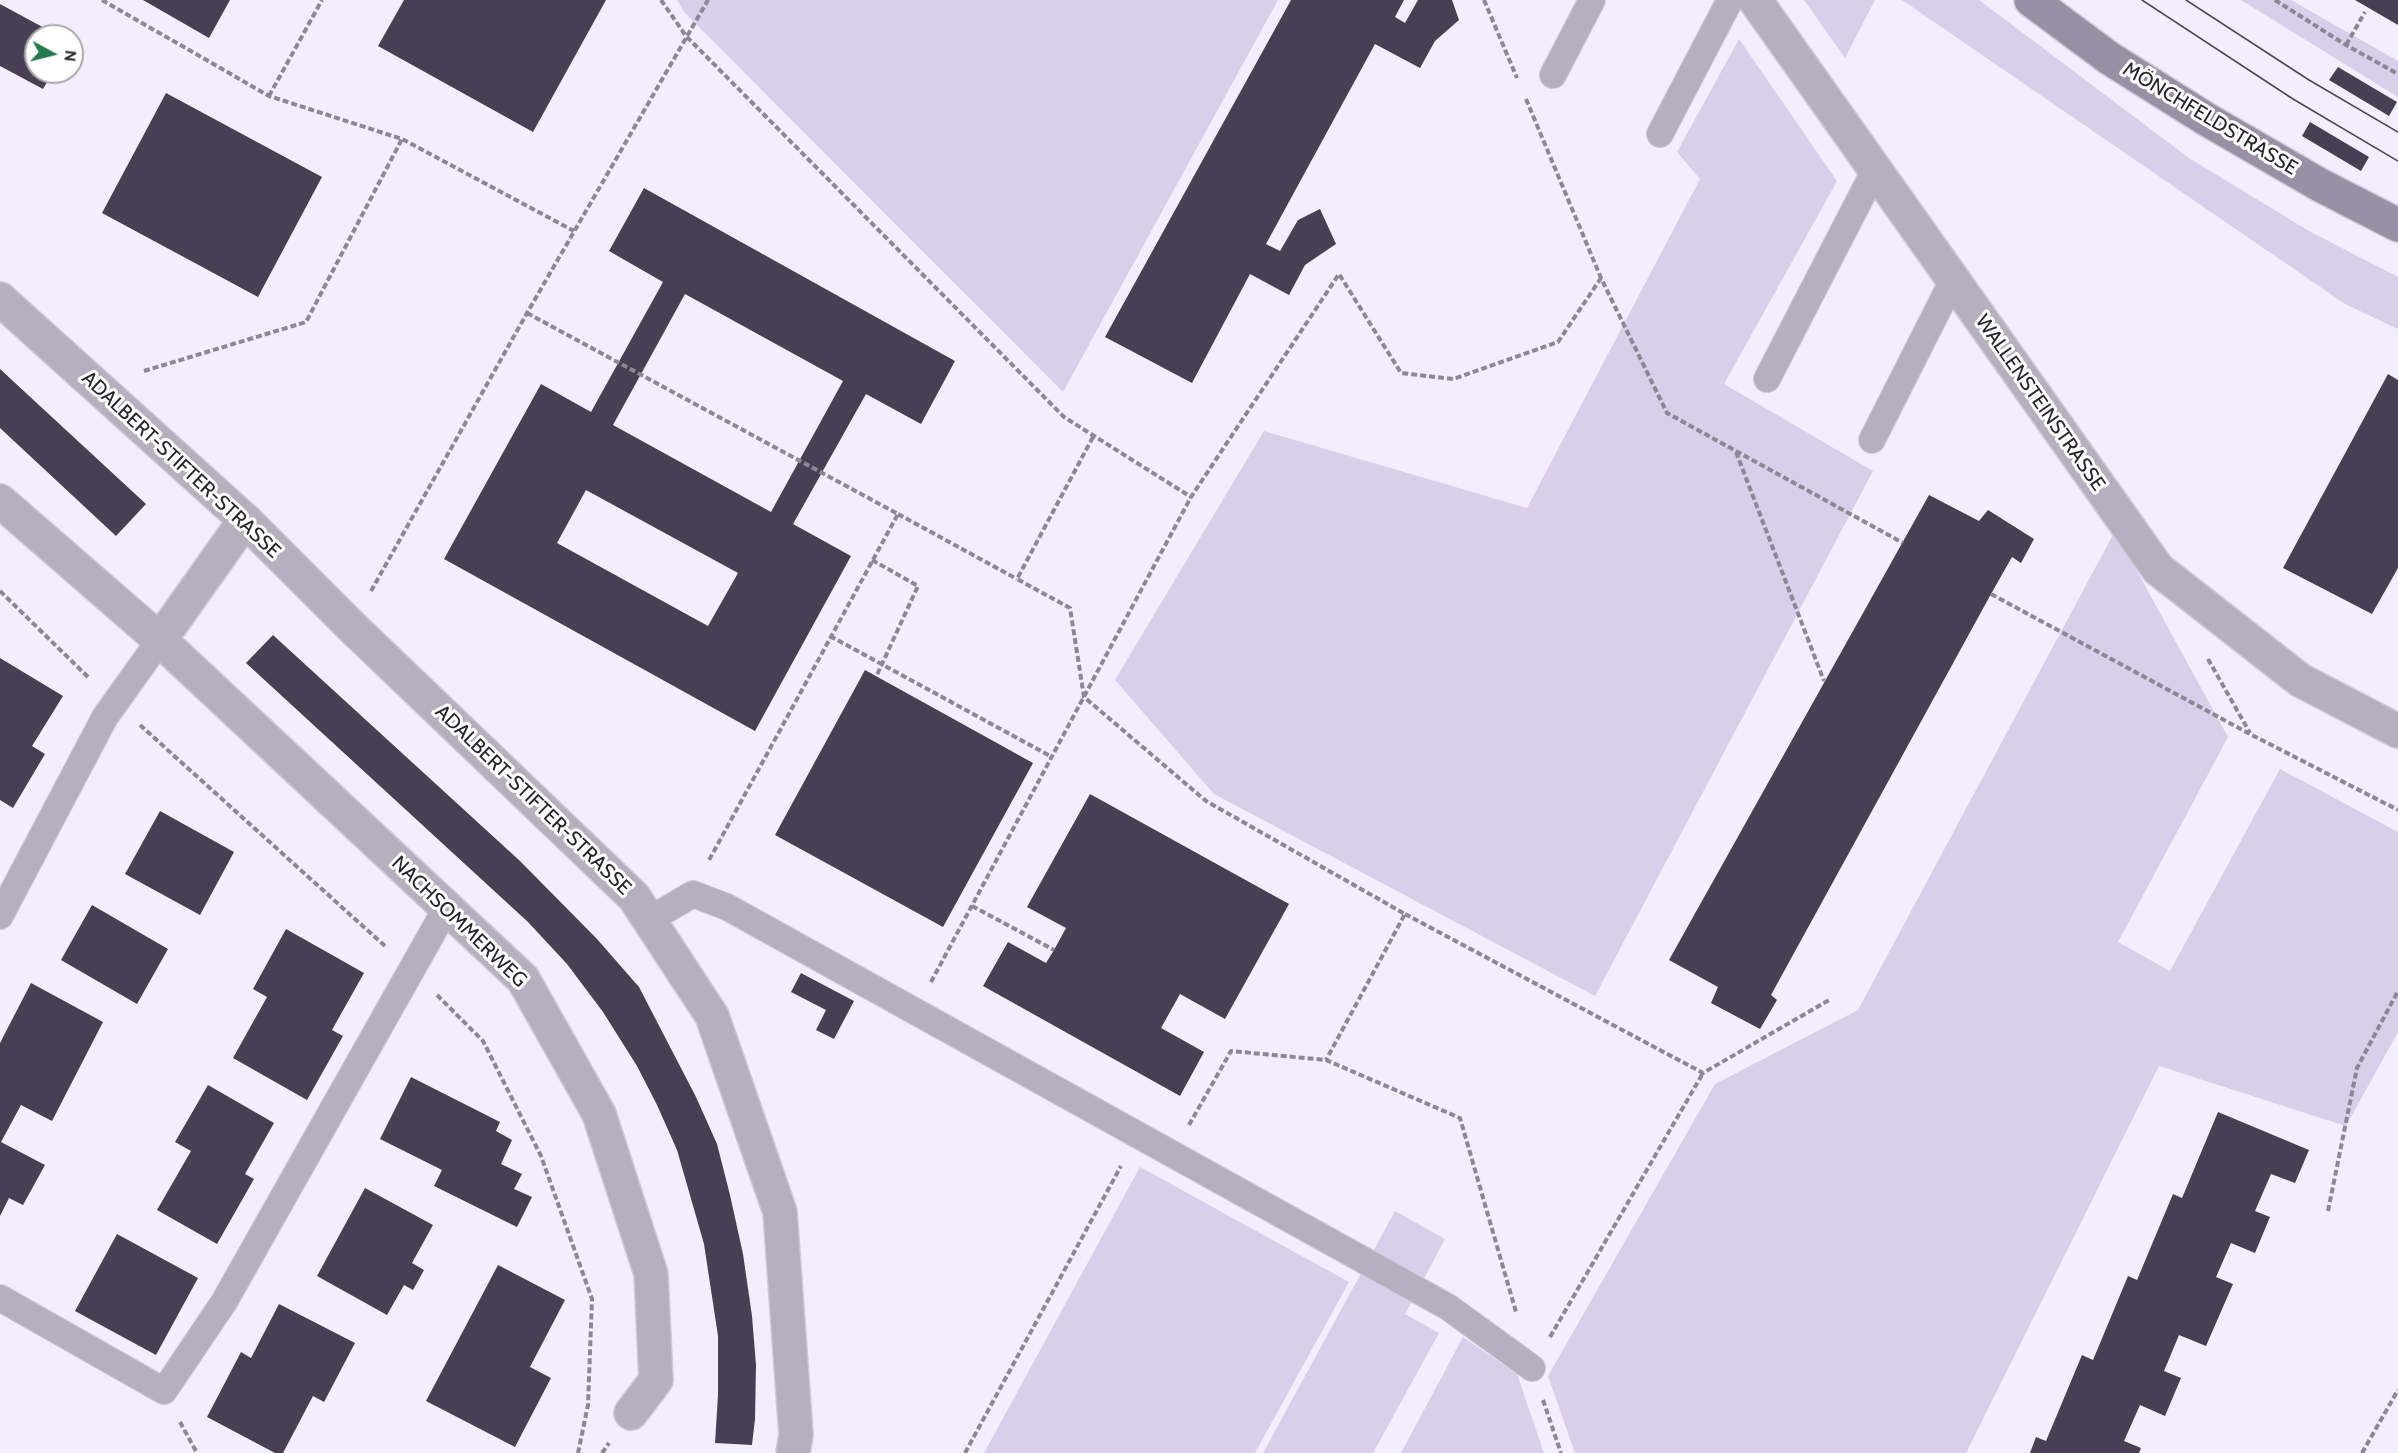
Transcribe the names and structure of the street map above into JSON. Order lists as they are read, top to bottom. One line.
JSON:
{"streets":{"main road":["MÖNCHFELDSTRASSE"],"street":["WALLENSTEINSTRASSE","ADALBERT-STIFTER-STRASSE","NACHSOMMERWEG"]},"north":"right"}
